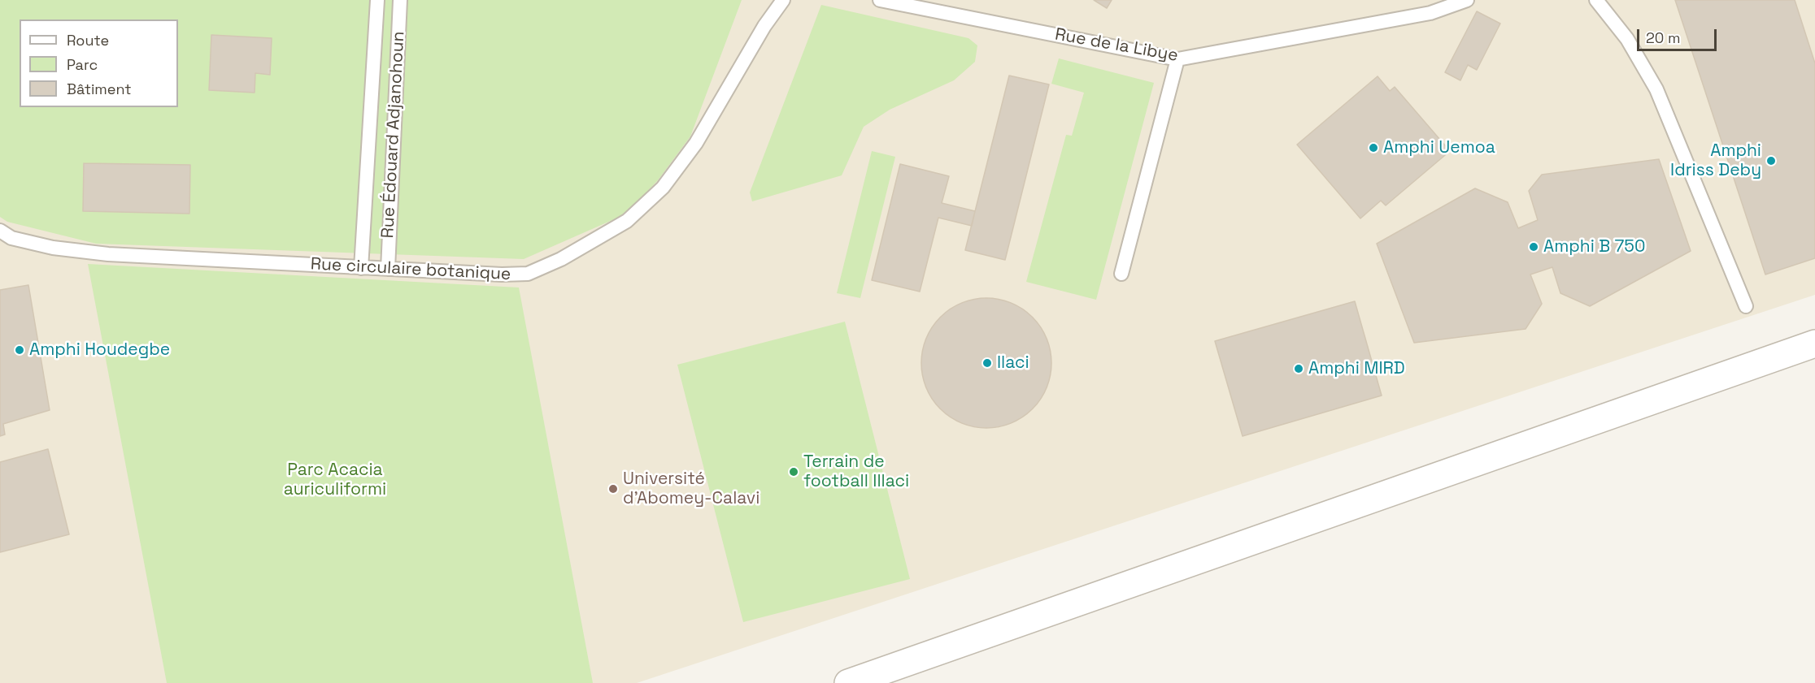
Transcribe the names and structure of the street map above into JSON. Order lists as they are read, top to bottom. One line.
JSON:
{"streets":{"lane":["Rue de la Libye","Rue Édouard Adjanohoun","Rue circulaire botanique"]},"crossings":[["Rue Édouard Adjanohoun","Rue circulaire botanique"]],"parks":["Parc Acacia auriculiformi"],"places":["Amphi Uemoa","Amphi Idriss Deby","Amphi B 750","Amphi Houdegbe","Ilaci","Amphi MIRD","Terrain de football Illaci","Université d'Abomey-Calavi"],"legend":["Route","Parc","Bâtiment"],"scale_bar":"20 m"}
